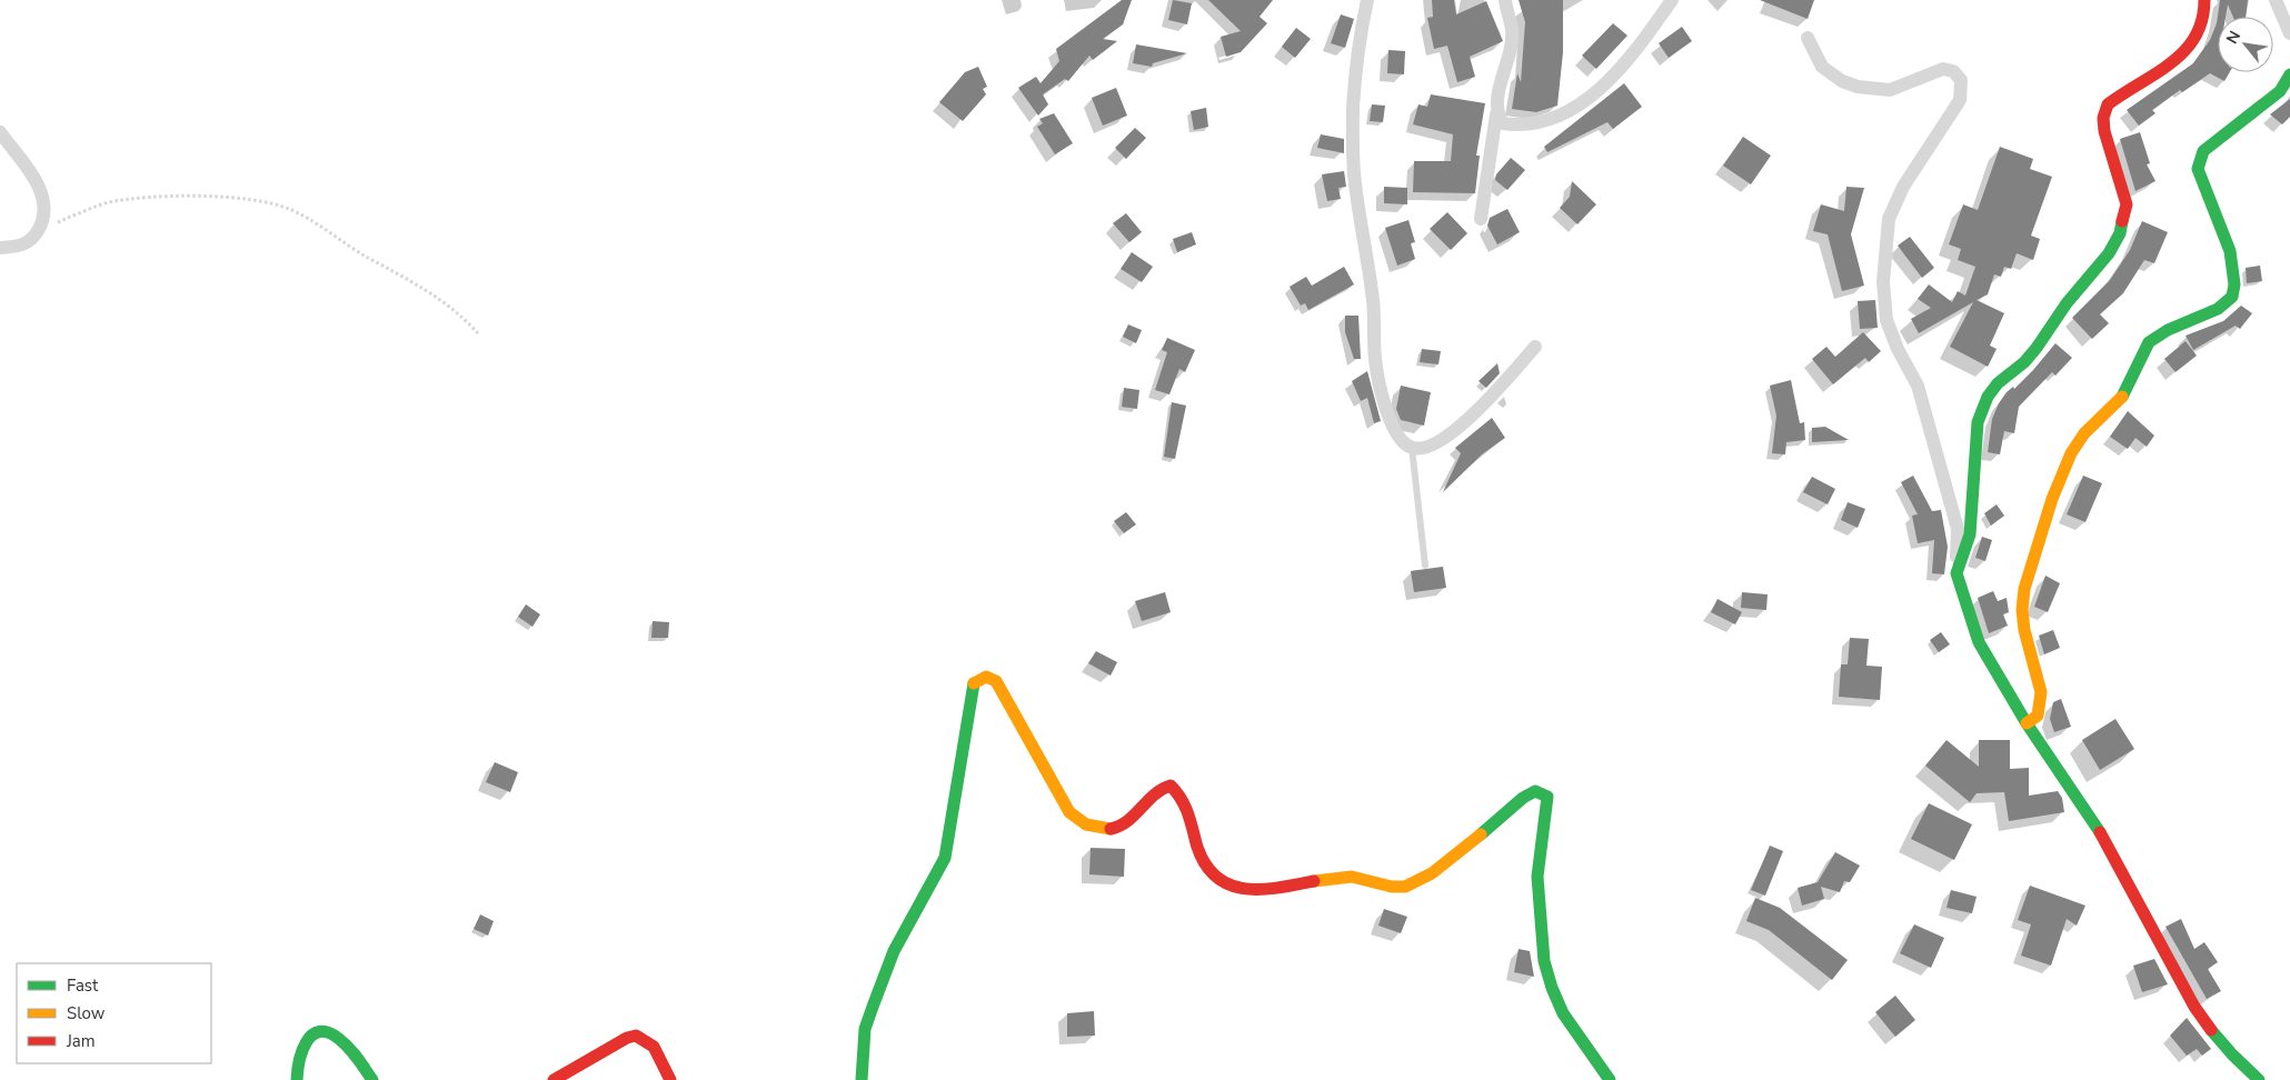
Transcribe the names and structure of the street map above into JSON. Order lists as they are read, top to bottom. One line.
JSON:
{"legend":["Fast","Slow","Jam"],"north":"top left"}
